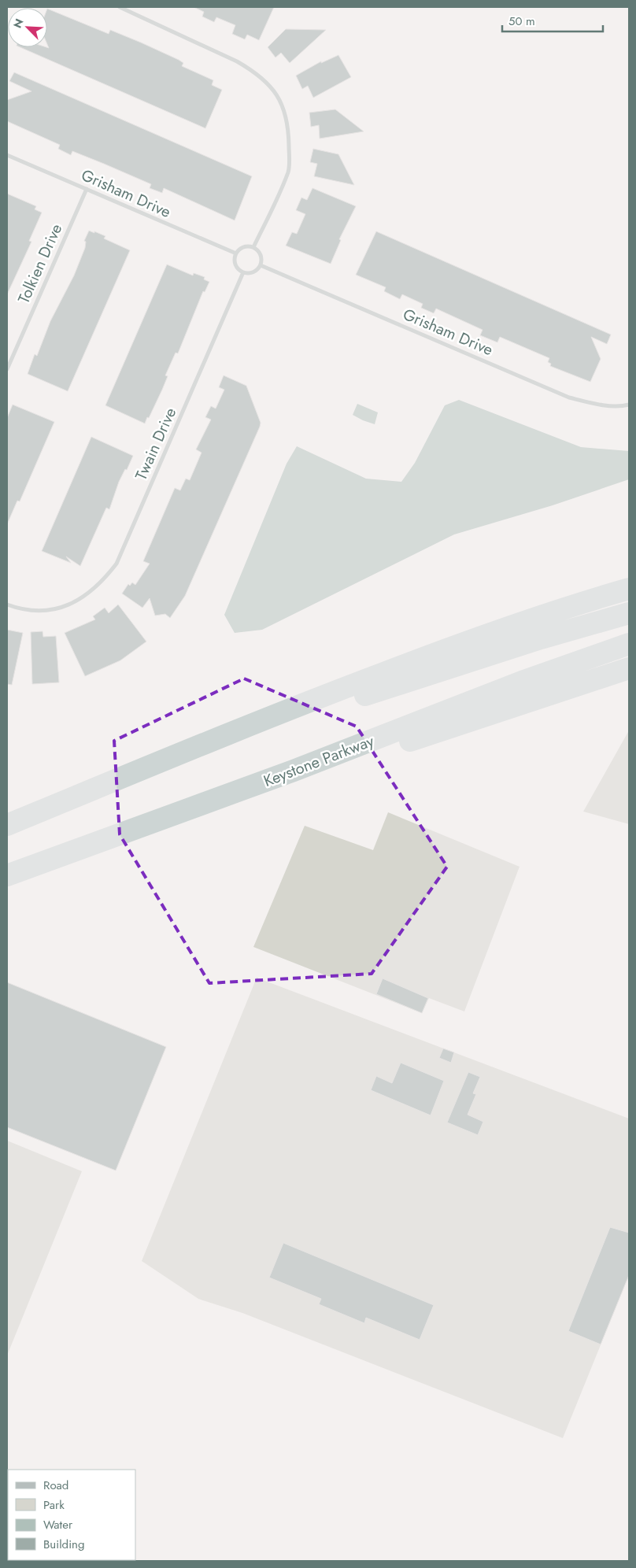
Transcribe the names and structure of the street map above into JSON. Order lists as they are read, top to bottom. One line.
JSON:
{"streets":{"highway":["Keystone Parkway"],"street":["Grisham Drive","Tolkien Drive","Twain Drive"]},"crossings":[["Grisham Drive","Tolkien Drive"],["Grisham Drive","Twain Drive"]],"legend":["Road","Park","Water","Building"],"scale_bar":"50 m","north":"top left"}
